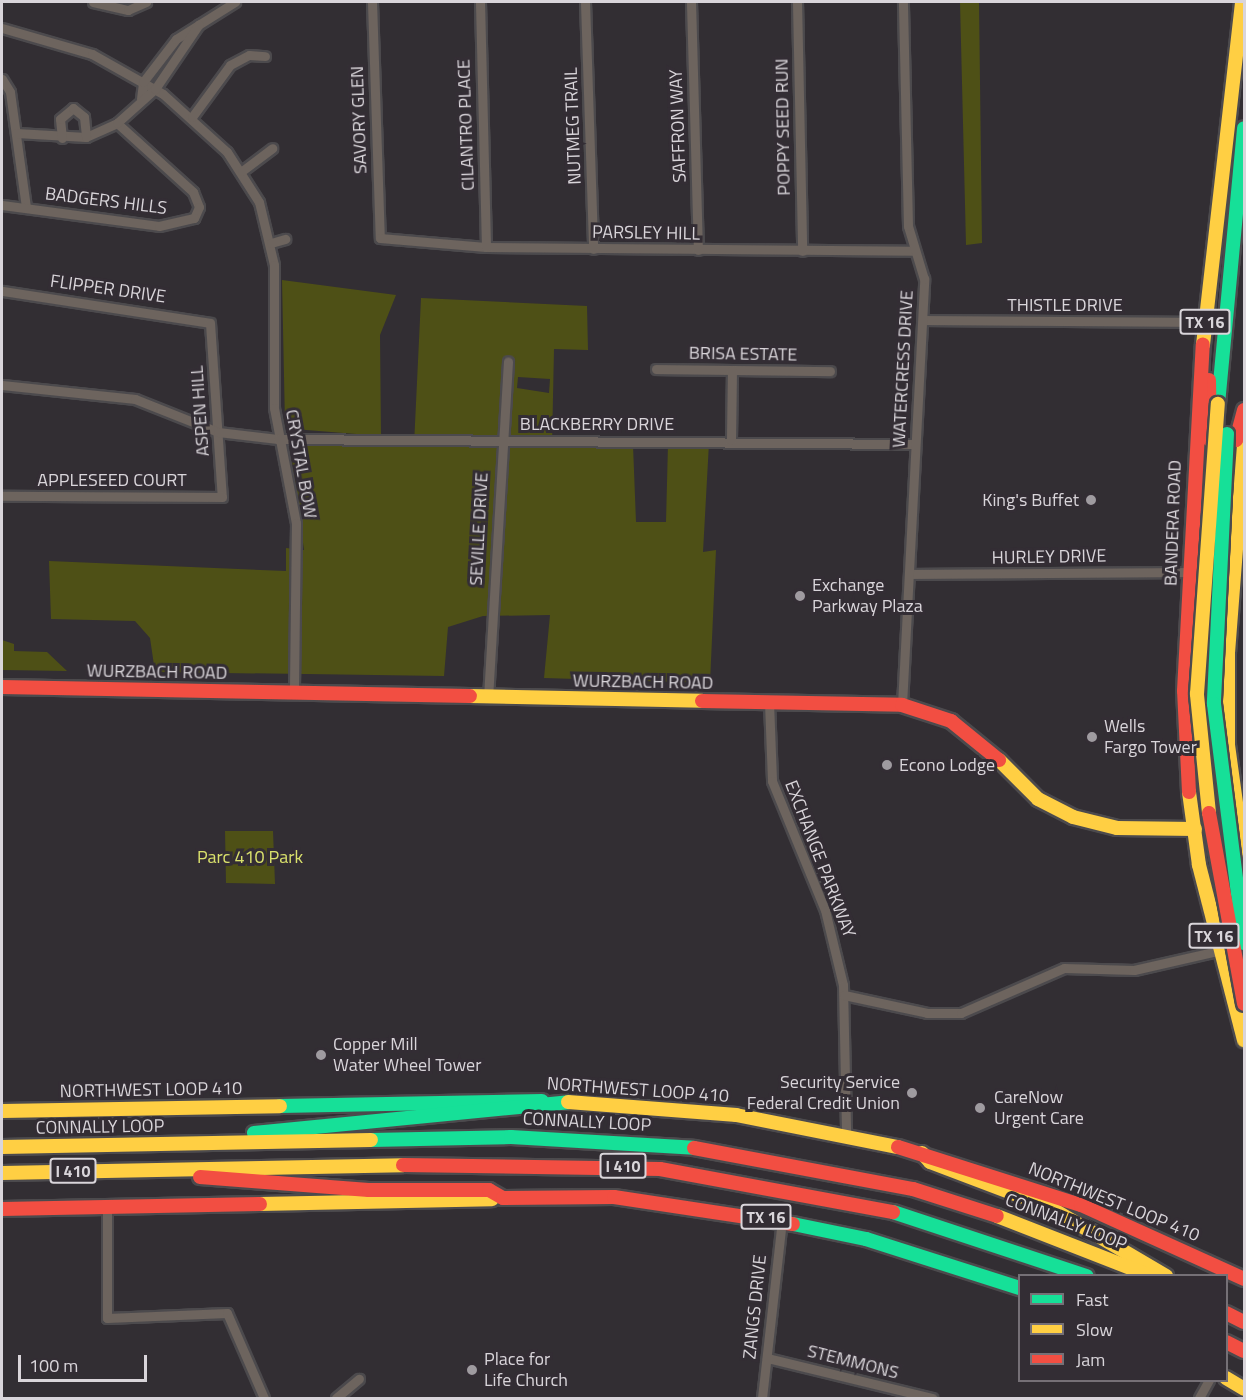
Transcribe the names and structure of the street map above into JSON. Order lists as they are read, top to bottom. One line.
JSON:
{"streets":{"main road":["TX 16","BANDERA ROAD","WURZBACH ROAD","NORTHWEST LOOP 410","CONNALLY LOOP","I 410"],"street":["SAVORY GLEN","CILANTRO PLACE","NUTMEG TRAIL","SAFFRON WAY","POPPY SEED RUN","BADGERS HILLS","PARSLEY HILL","FLIPPER DRIVE","THISTLE DRIVE","BRISA ESTATE","WATERCRESS DRIVE","ASPEN HILL","BLACKBERRY DRIVE","CRYSTAL BOW","APPLESEED COURT","SEVILLE DRIVE","HURLEY DRIVE","EXCHANGE PARKWAY","ZANGS DRIVE","STEMMONS"]},"crossings":[["SAVORY GLEN","PARSLEY HILL"],["CILANTRO PLACE","PARSLEY HILL"],["NUTMEG TRAIL","PARSLEY HILL"],["SAFFRON WAY","PARSLEY HILL"],["POPPY SEED RUN","PARSLEY HILL"],["PARSLEY HILL","WATERCRESS DRIVE"],["FLIPPER DRIVE","ASPEN HILL"],["THISTLE DRIVE","WATERCRESS DRIVE"],["THISTLE DRIVE","BANDERA ROAD"],["TX 16","I 410"],["TX 16","ZANGS DRIVE"],["WATERCRESS DRIVE","BLACKBERRY DRIVE"],["WATERCRESS DRIVE","HURLEY DRIVE"],["WATERCRESS DRIVE","WURZBACH ROAD"],["ASPEN HILL","BLACKBERRY DRIVE"],["ASPEN HILL","APPLESEED COURT"],["BLACKBERRY DRIVE","CRYSTAL BOW"],["BLACKBERRY DRIVE","SEVILLE DRIVE"],["CRYSTAL BOW","WURZBACH ROAD"],["BANDERA ROAD","HURLEY DRIVE"],["BANDERA ROAD","WURZBACH ROAD"],["SEVILLE DRIVE","WURZBACH ROAD"],["WURZBACH ROAD","EXCHANGE PARKWAY"],["EXCHANGE PARKWAY","NORTHWEST LOOP 410"],["ZANGS DRIVE","STEMMONS"]],"parks":["Parc 410 Park"],"places":["King's Buffet","Exchange Parkway Plaza","Wells Fargo Tower","Econo Lodge","Copper Mill Water Wheel Tower","Security Service Federal Credit Union","CareNow Urgent Care","Place for Life Church"],"legend":["Fast","Slow","Jam"],"scale_bar":"100 m"}
